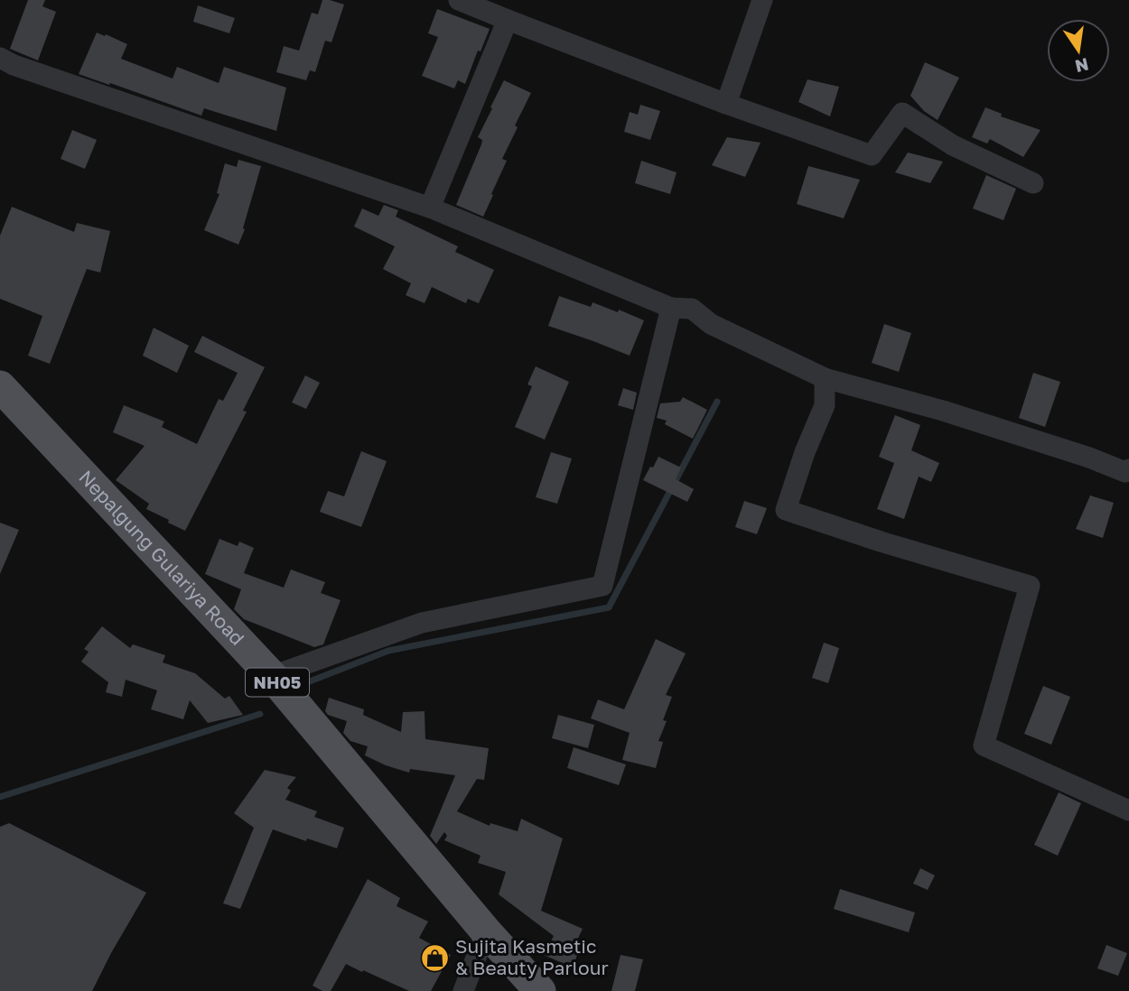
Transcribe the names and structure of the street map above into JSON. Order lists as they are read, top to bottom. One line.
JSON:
{"streets":{"main road":["Nepalgung Gulariya Road","NH05"]},"places":{"shop":["Sujita Kasmetic & Beauty Parlour"]},"north":"bottom"}
